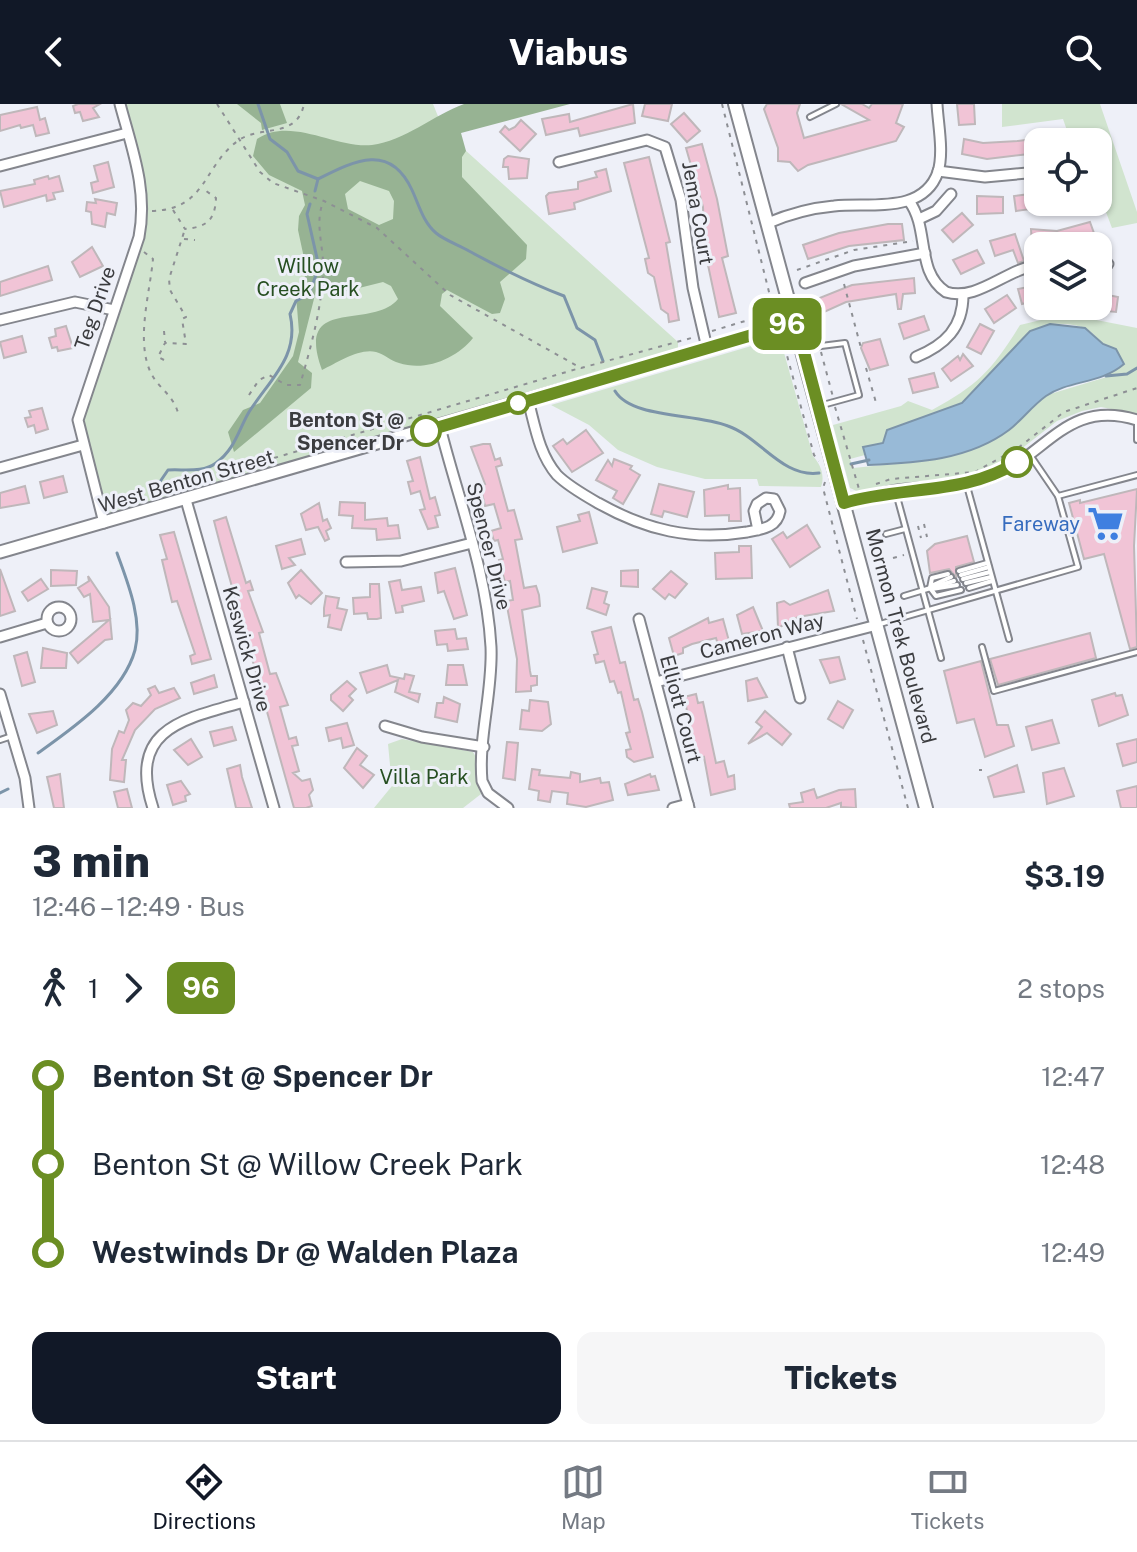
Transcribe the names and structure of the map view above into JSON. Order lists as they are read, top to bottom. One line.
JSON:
{"streets":{"main road":["Mormon Trek Boulevard"],"street":["Jema Court","Teg Drive","West Benton Street","Spencer Drive","Cameron Way","Keswick Drive","Elliott Court"]},"crossings":[["Jema Court","West Benton Street"],["Teg Drive","West Benton Street"],["West Benton Street","Spencer Drive"],["West Benton Street","Mormon Trek Boulevard"],["West Benton Street","Keswick Drive"],["Cameron Way","Mormon Trek Boulevard"],["Cameron Way","Elliott Court"]],"parks":["Willow Creek Park","Villa Park"],"places":{"other":["Benton St @ Spencer Dr"],"supermarket":["Fareway"]},"lines":["bus line 96"],"page":{"header":"Viabus","on_map":"96","heading":["3 min","12:46 – 12:49 · Bus","$3.19"],"legs":["1","96","2 stops"],"list":[{"name":"Benton St @ Spencer Dr","value":"12:47"},{"name":"Benton St @ Willow Creek Park","value":"12:48"},{"name":"Westwinds Dr @ Walden Plaza","value":"12:49"}],"buttons":["Start","Tickets"],"tabs":["Directions","Map","Tickets"]}}
